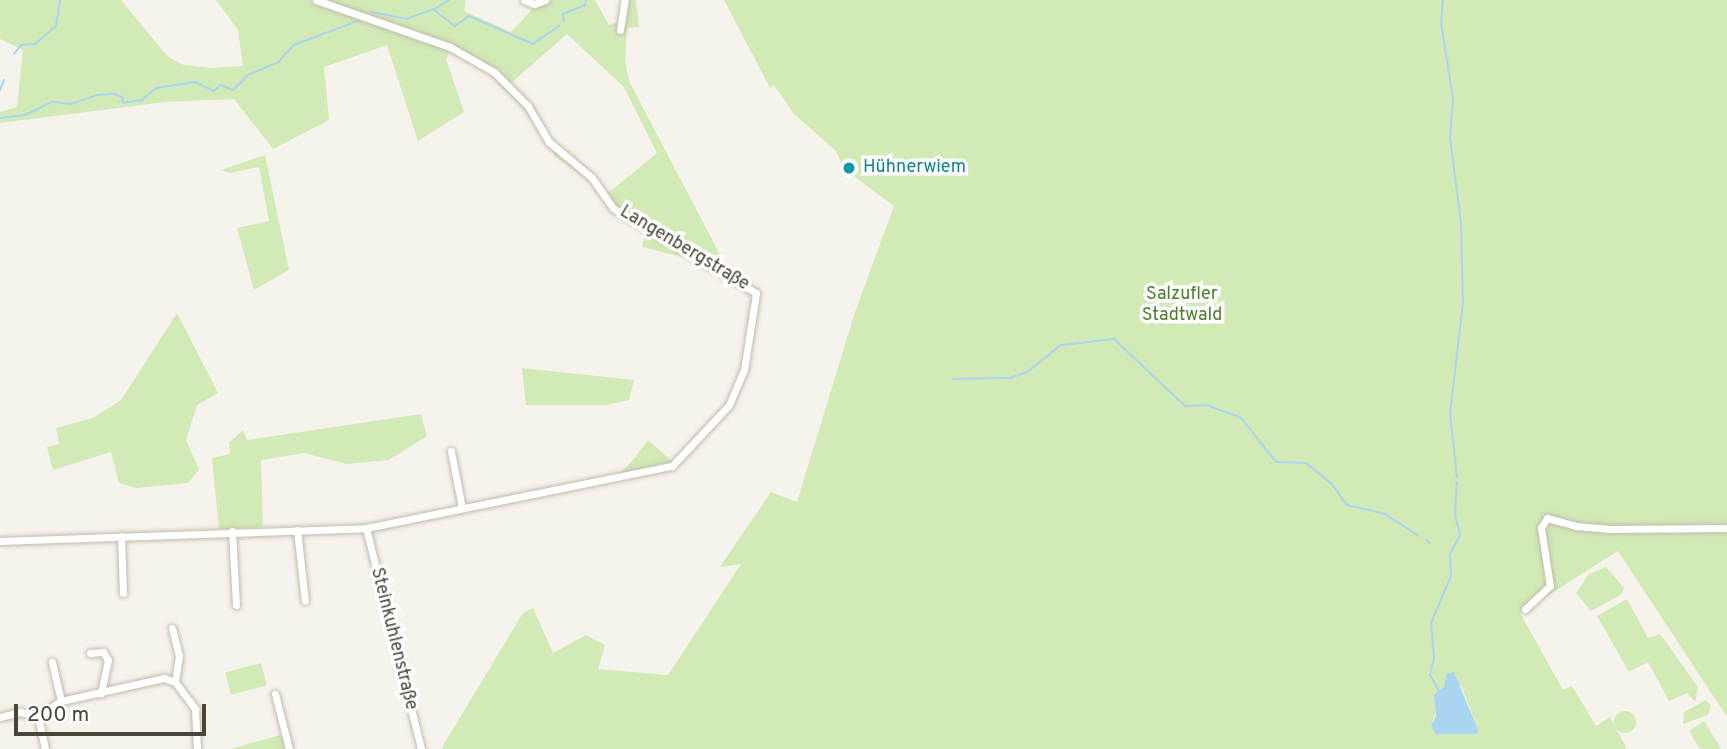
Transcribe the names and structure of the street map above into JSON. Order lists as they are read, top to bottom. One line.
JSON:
{"streets":{"street":["Langenbergstraße","Steinkuhlenstraße"]},"crossings":[["Langenbergstraße","Steinkuhlenstraße"]],"parks":["Salzufler Stadtwald"],"places":["Hühnerwiem"],"scale_bar":"200 m"}
